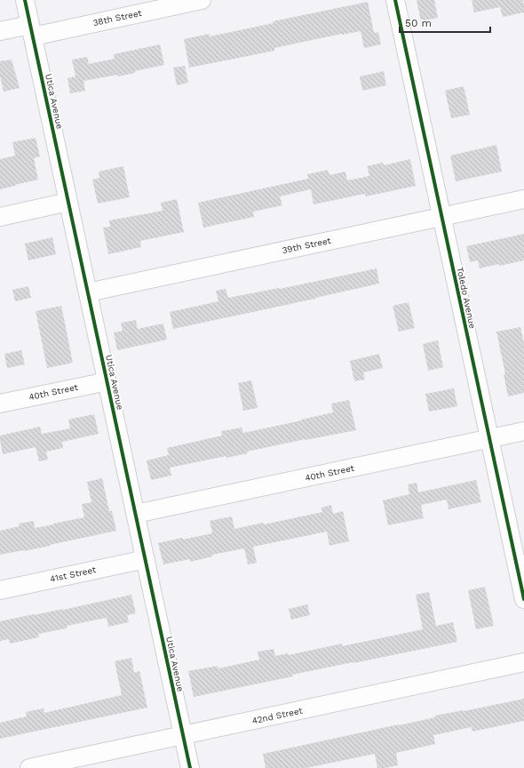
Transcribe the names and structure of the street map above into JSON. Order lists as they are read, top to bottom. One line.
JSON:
{"streets":{"street":["38th Street","Utica Avenue","39th Street","Toledo Avenue","40th Street","41st Street","42nd Street"]},"crossings":[["38th Street","Utica Avenue"],["Utica Avenue","39th Street"],["Utica Avenue","40th Street"],["Utica Avenue","41st Street"],["Utica Avenue","42nd Street"],["39th Street","Toledo Avenue"],["Toledo Avenue","40th Street"]],"scale_bar":"50 m"}
